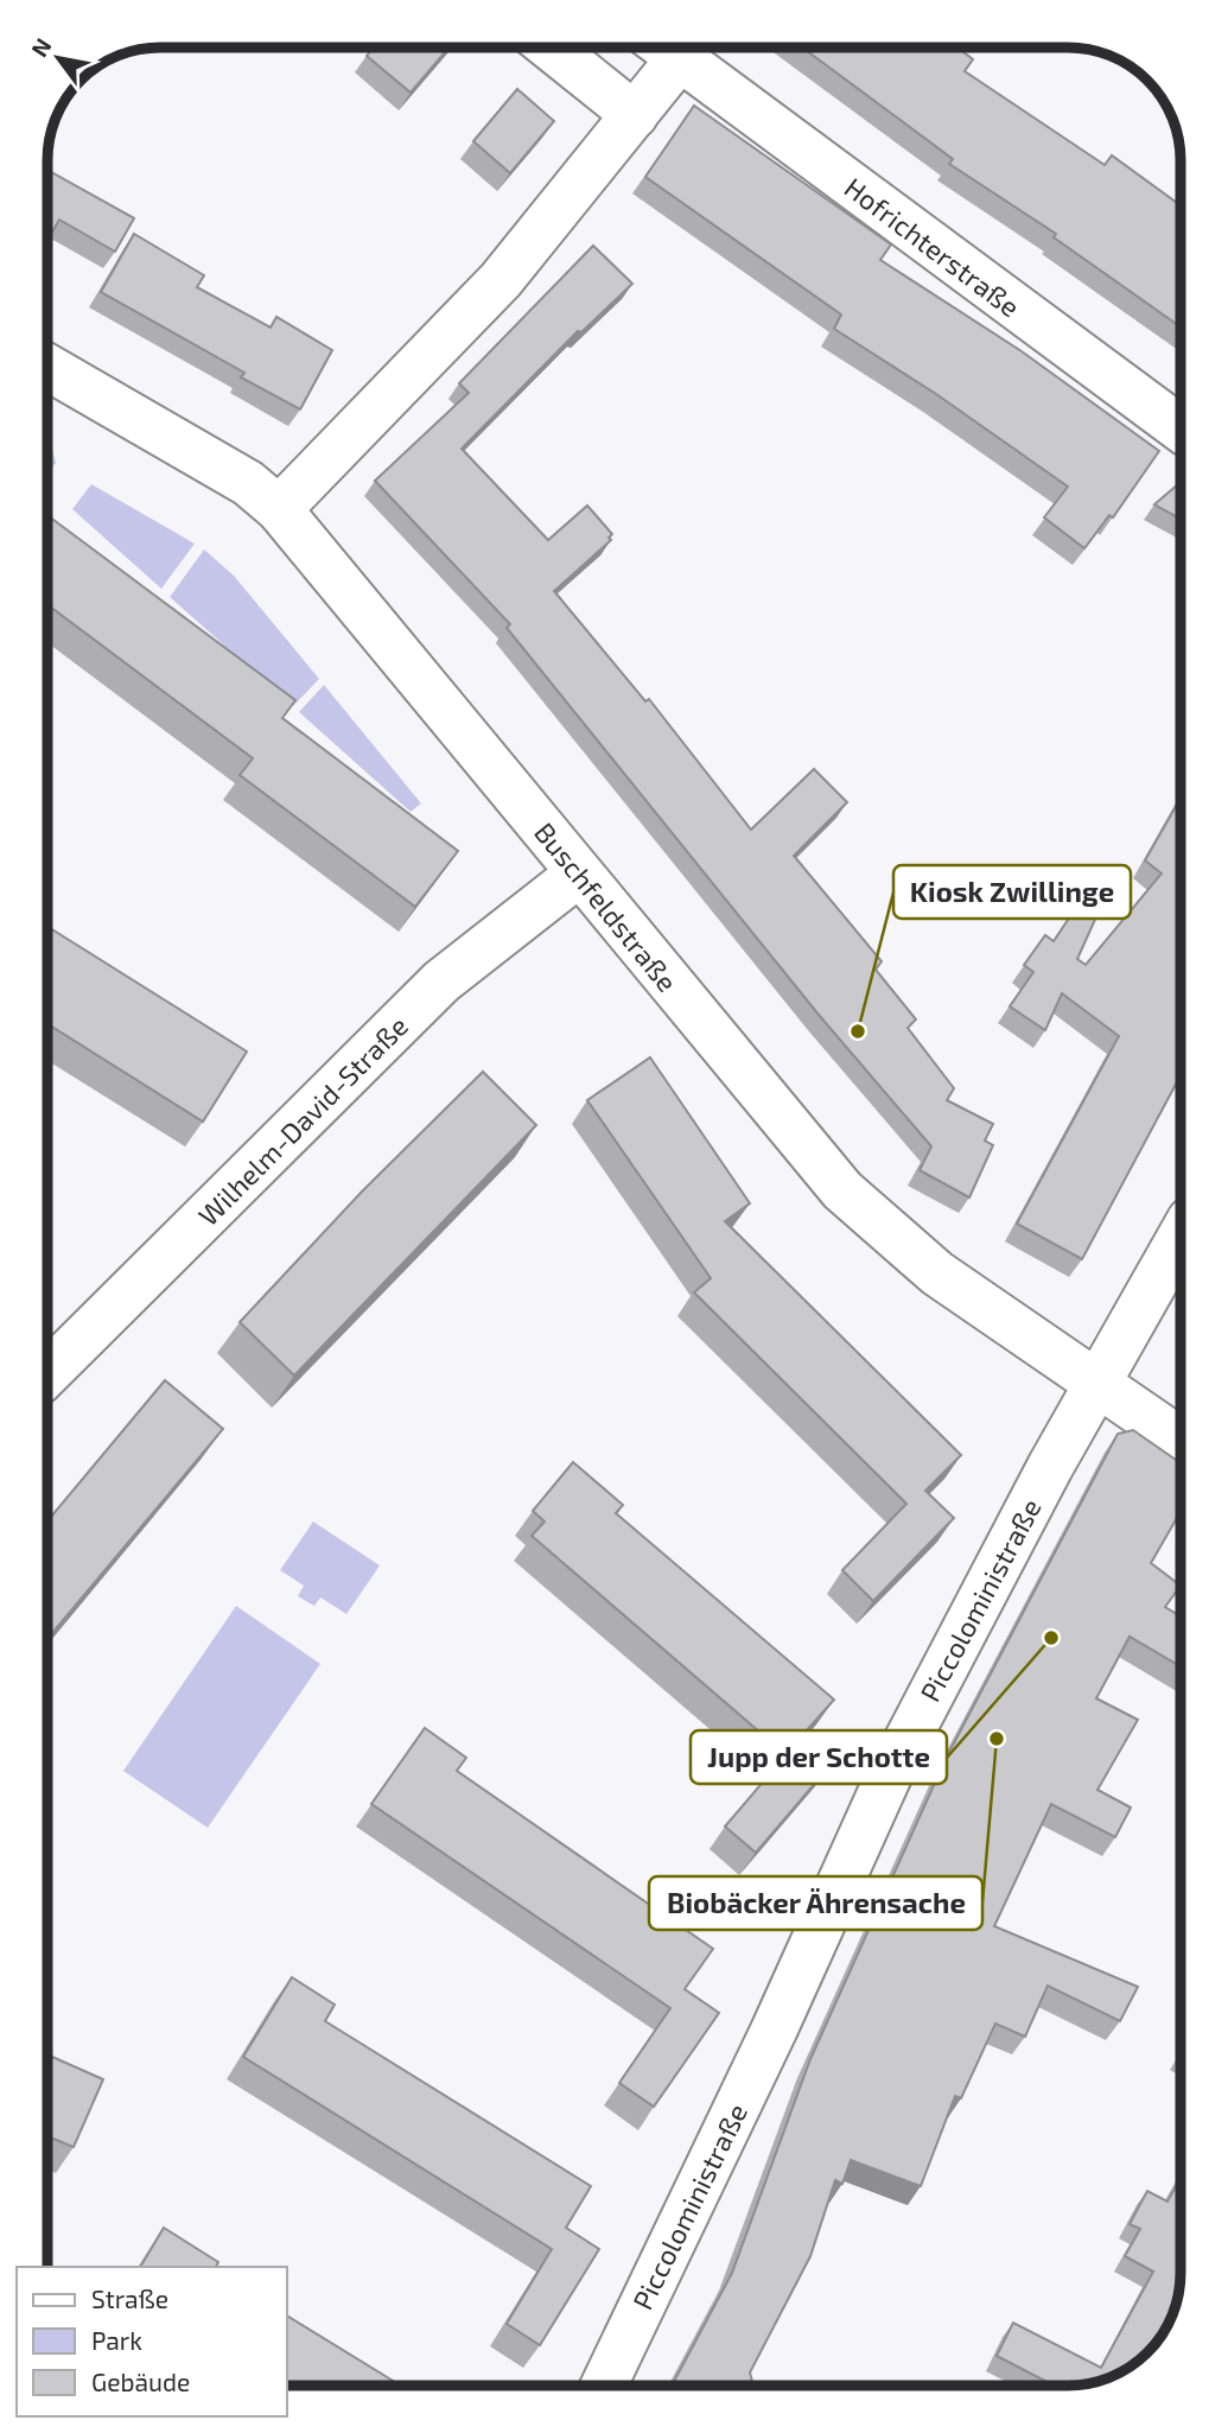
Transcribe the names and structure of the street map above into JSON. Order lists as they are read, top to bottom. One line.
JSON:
{"streets":{"street":["Hofrichterstraße","Buschfeldstraße","Wilhelm-David-Straße","Piccoloministraße"]},"crossings":[["Hofrichterstraße","Buschfeldstraße"],["Buschfeldstraße","Wilhelm-David-Straße"],["Buschfeldstraße","Piccoloministraße"]],"places":["Kiosk Zwillinge","Jupp der Schotte","Biobäcker Ährensache"],"legend":["Straße","Park","Gebäude"],"north":"top left"}
